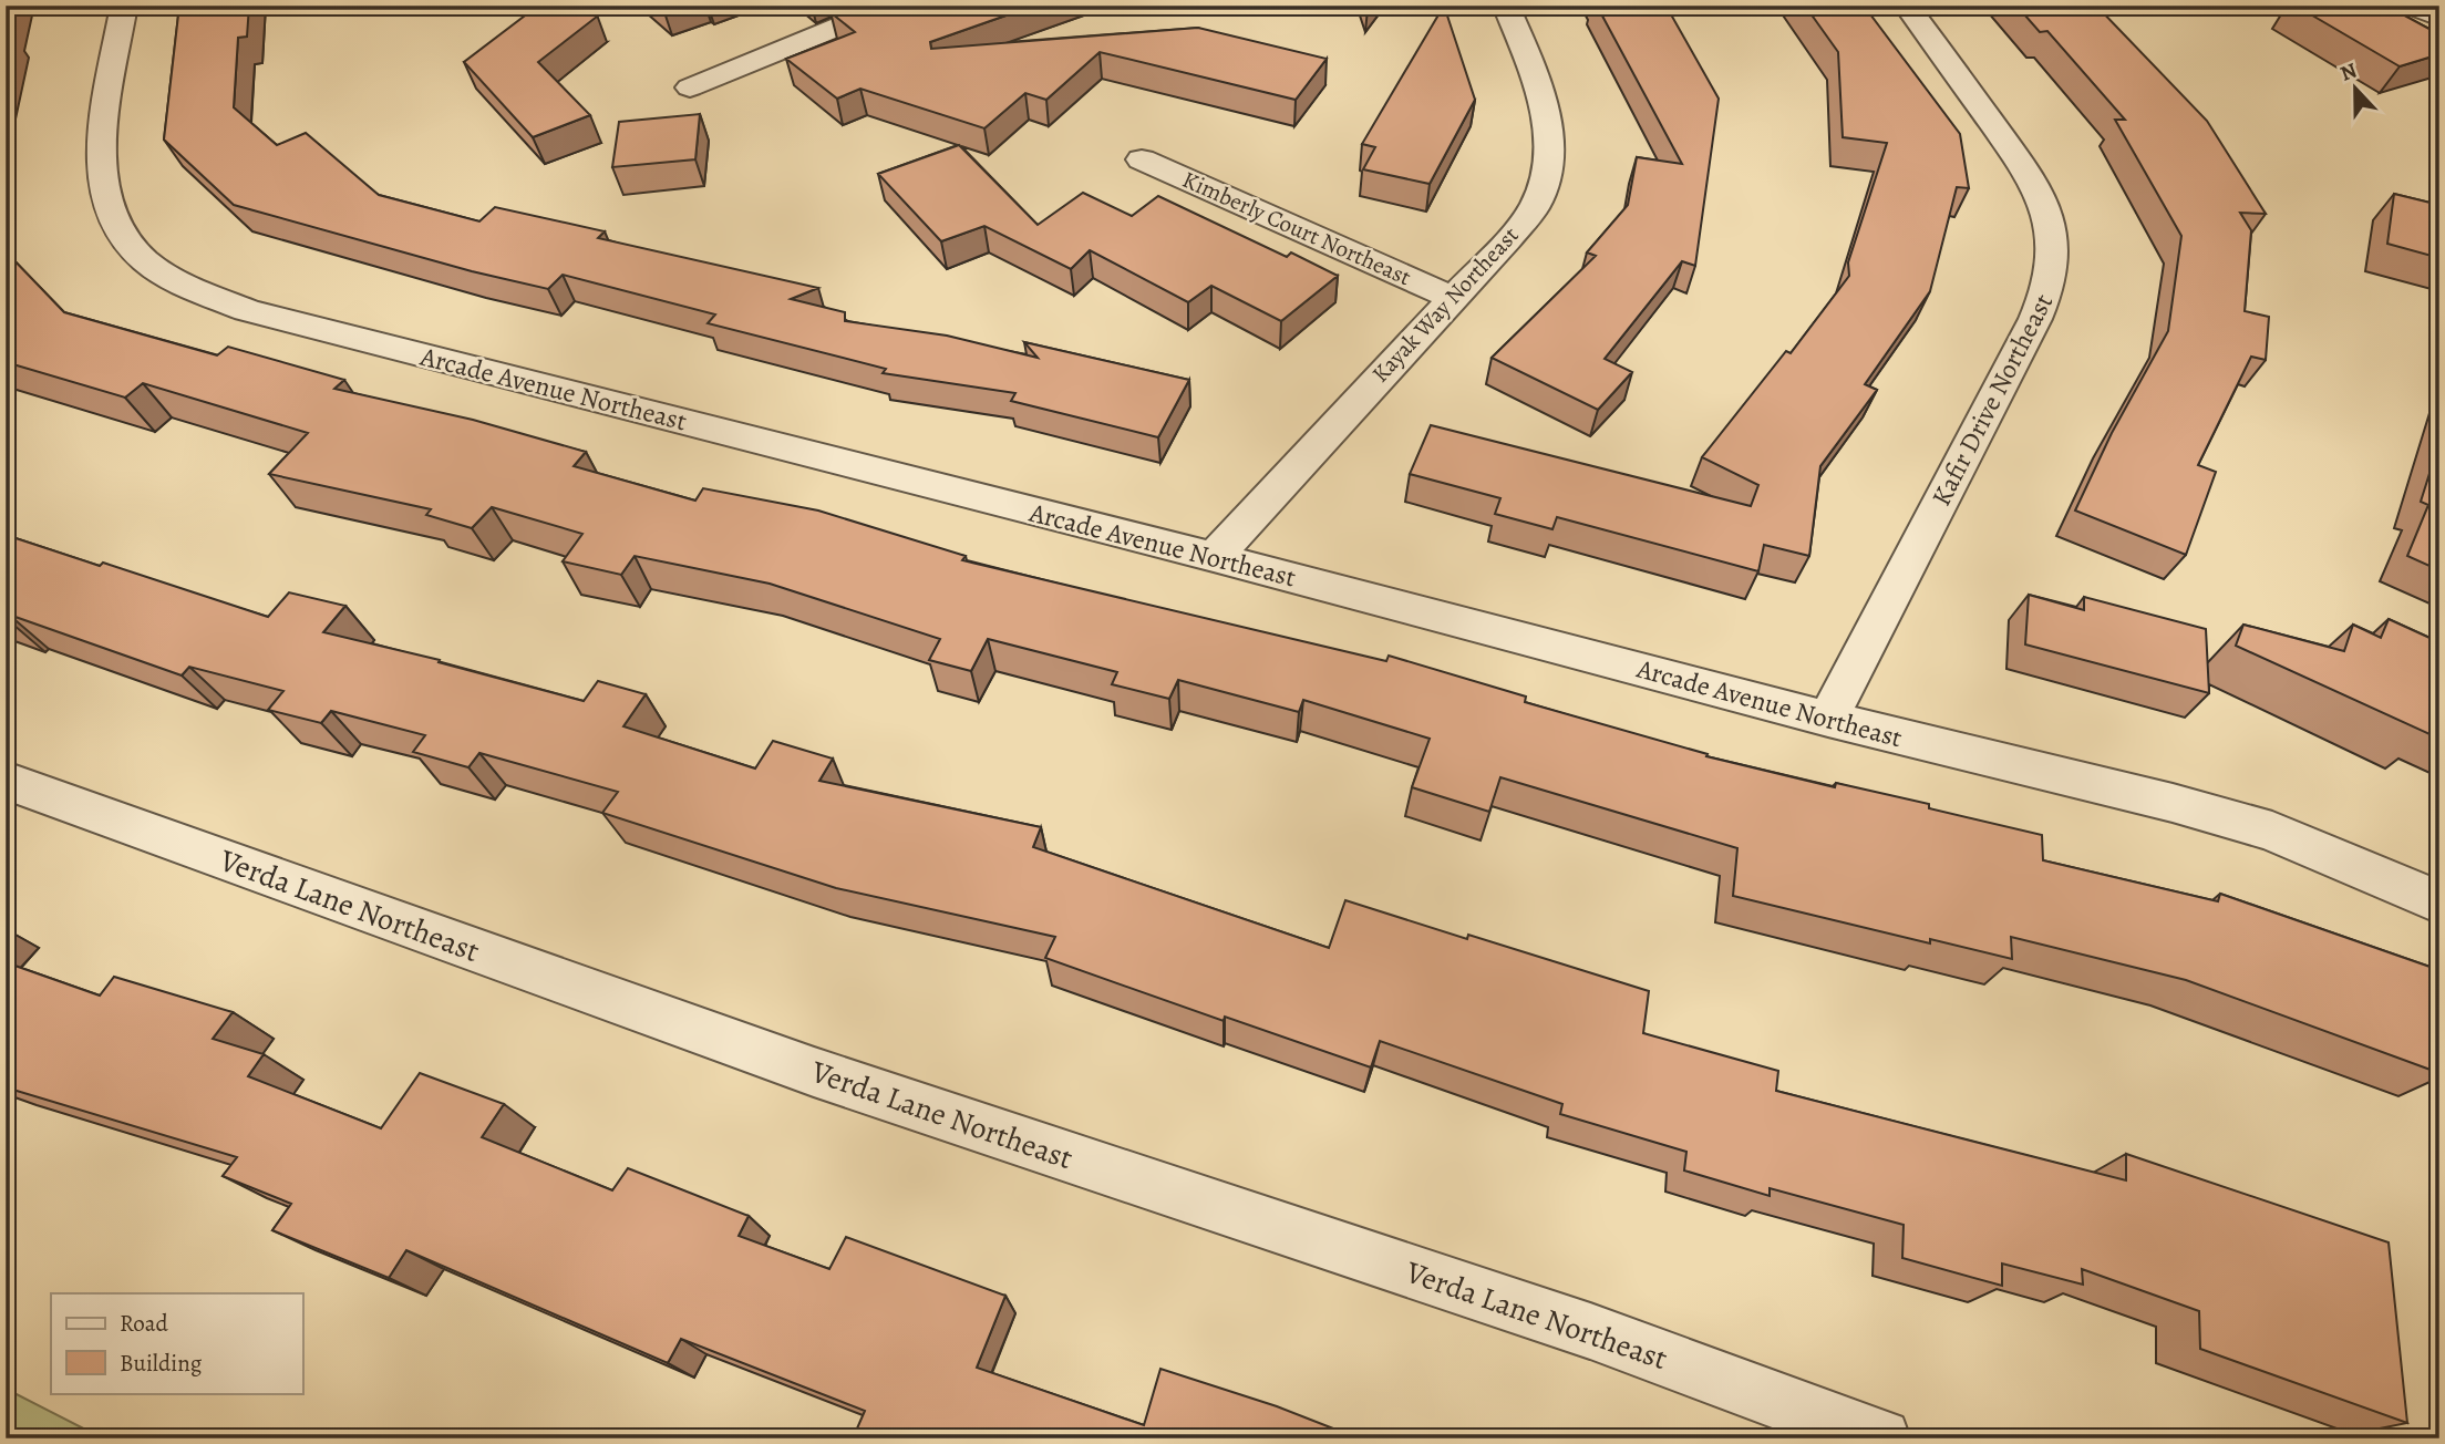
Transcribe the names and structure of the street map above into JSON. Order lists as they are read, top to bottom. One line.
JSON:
{"streets":{"street":["Kimberly Court Northeast","Kayak Way Northeast","Arcade Avenue Northeast","Kafir Drive Northeast","Verda Lane Northeast"]},"crossings":[["Kimberly Court Northeast","Kayak Way Northeast"],["Kayak Way Northeast","Arcade Avenue Northeast"],["Arcade Avenue Northeast","Kafir Drive Northeast"]],"legend":["Road","Building"],"north":"top"}
